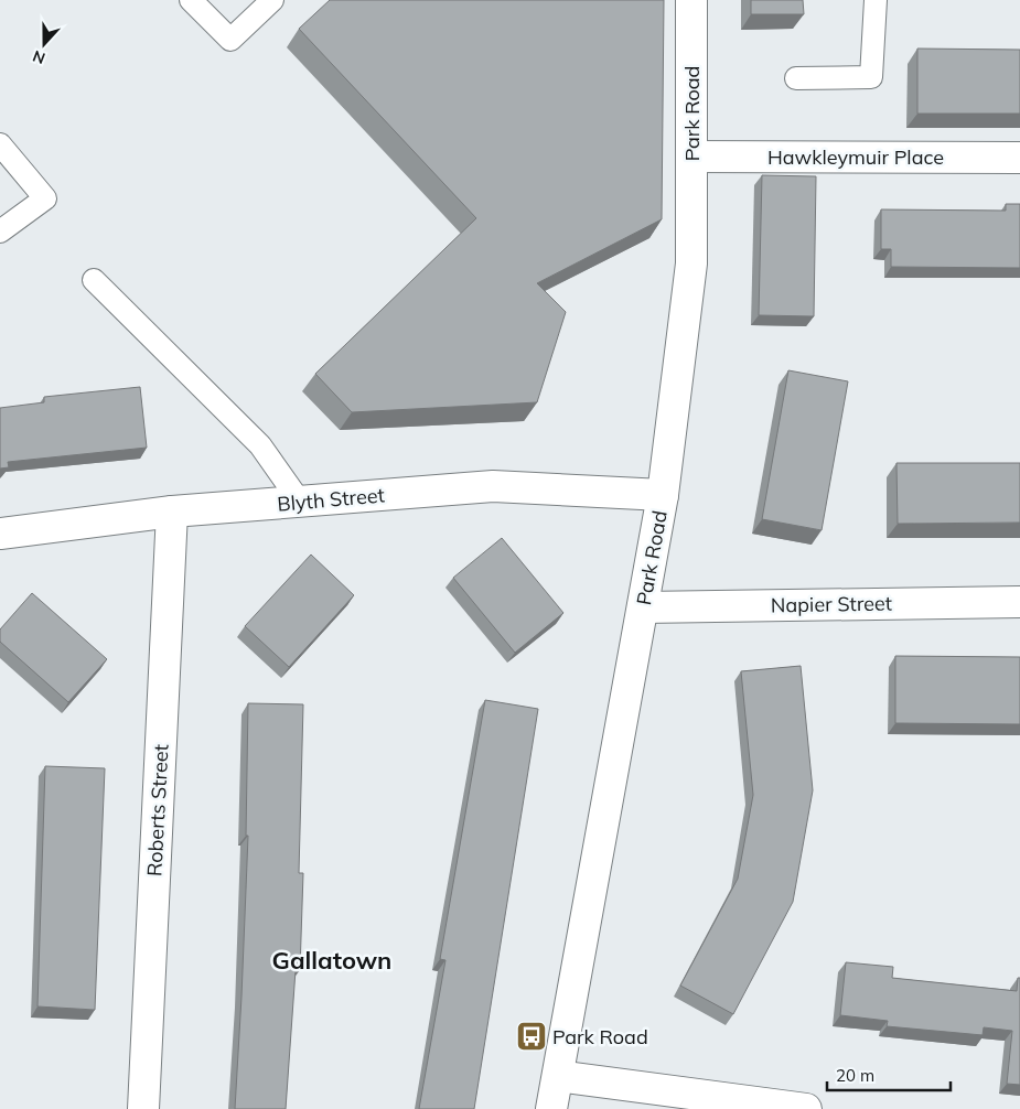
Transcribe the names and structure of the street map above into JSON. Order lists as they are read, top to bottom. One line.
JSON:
{"streets":{"street":["Park Road","Hawkleymuir Place","Blyth Street","Napier Street","Roberts Street"]},"crossings":[["Park Road","Hawkleymuir Place"],["Park Road","Blyth Street"],["Park Road","Napier Street"],["Blyth Street","Roberts Street"]],"districts":["Gallatown"],"places":{"bus stop":["Park Road"]},"scale_bar":"20 m","north":"bottom"}
